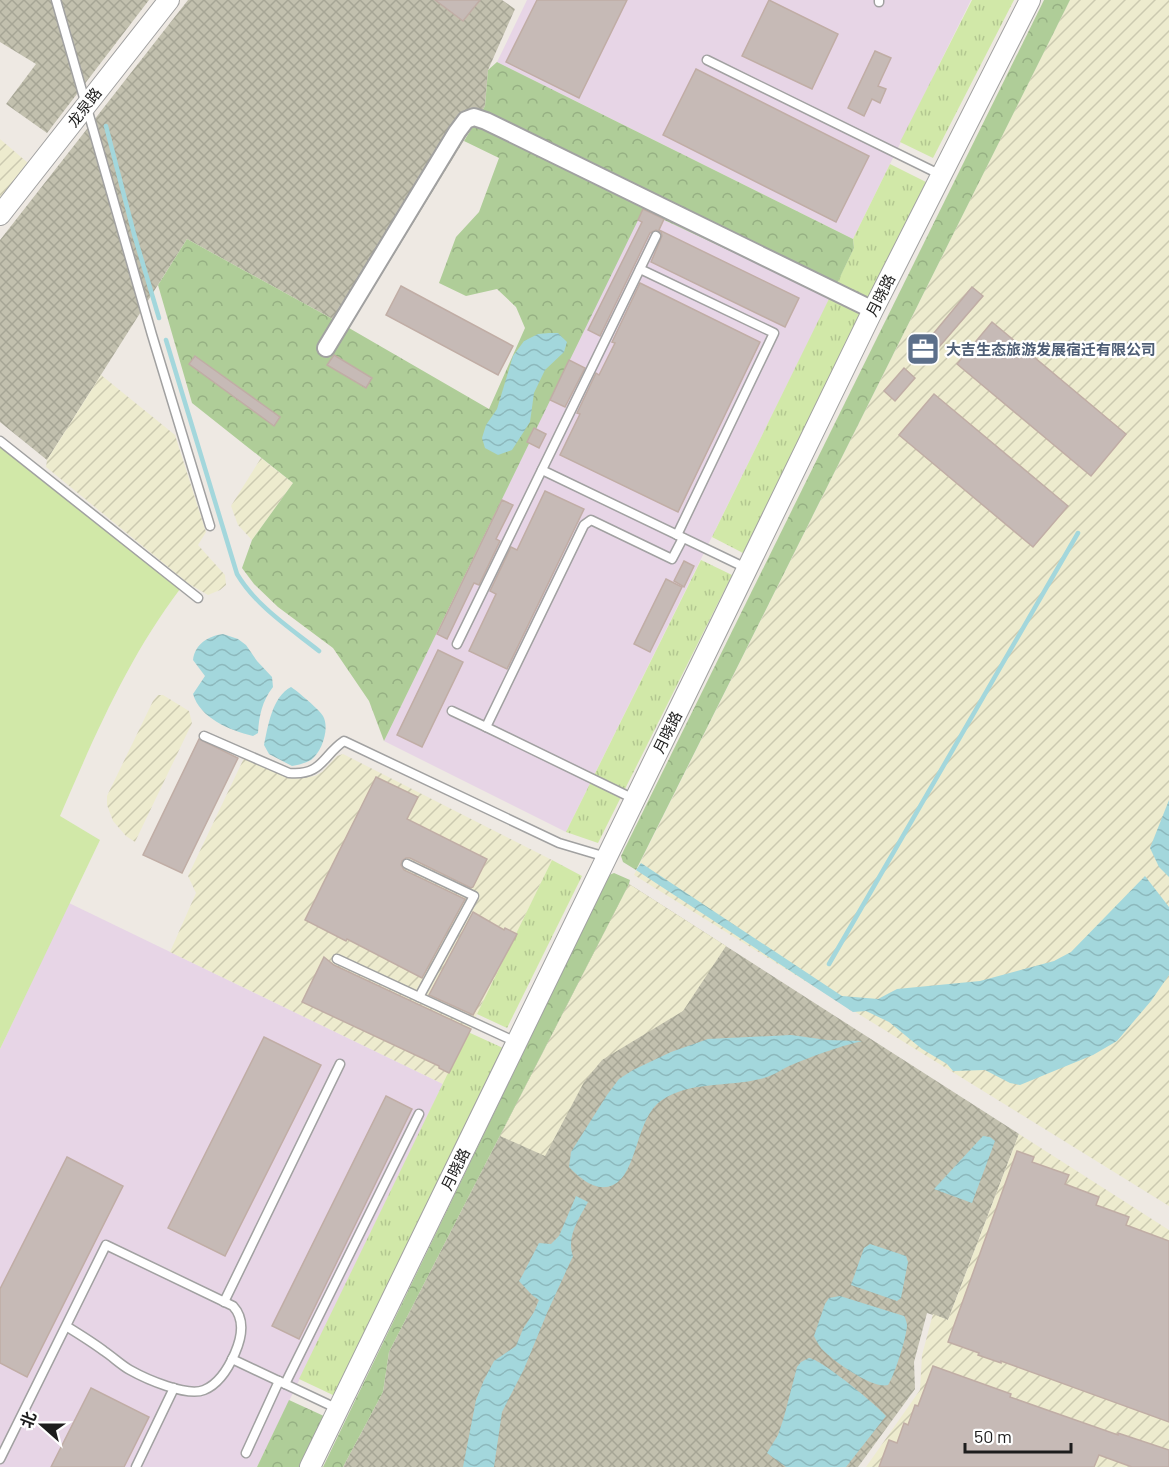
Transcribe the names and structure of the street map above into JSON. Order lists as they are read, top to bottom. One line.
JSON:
{"streets":{"street":["龙泉路","月晓路"]},"places":{"office":["大吉生态旅游发展宿迁有限公司"]},"scale_bar":"50 m","north":"left"}
